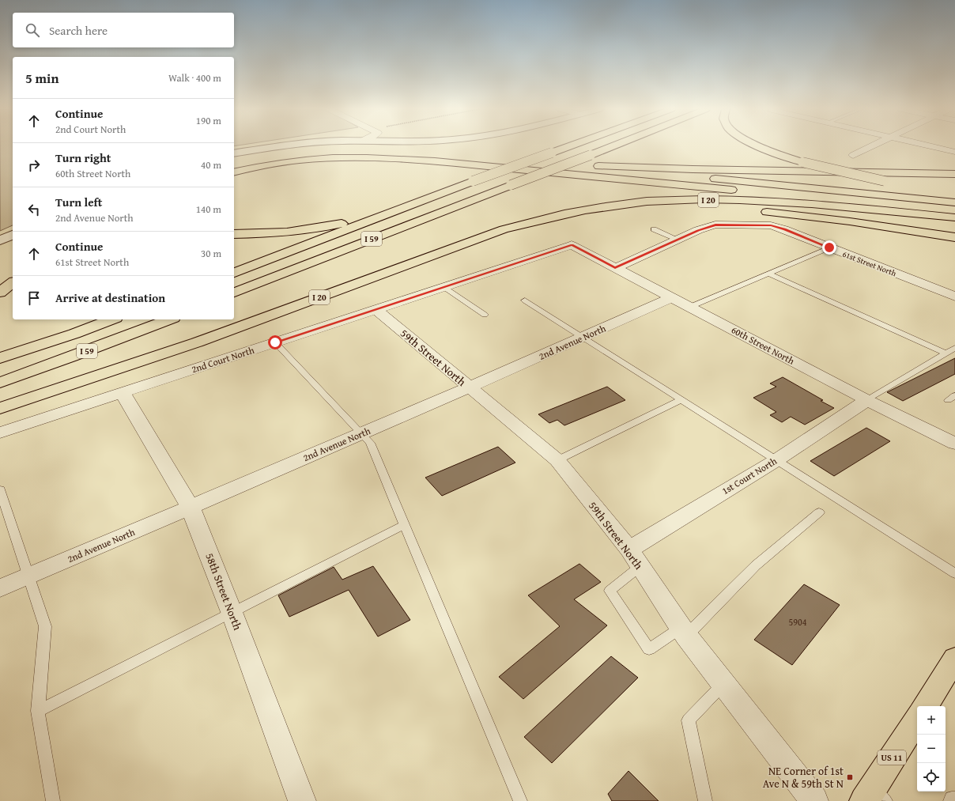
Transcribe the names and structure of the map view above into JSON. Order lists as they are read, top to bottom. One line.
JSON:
{"streets":{"main road":["I 20","I 59","US 11"],"street":["61st Street North","2nd Avenue North","60th Street North","59th Street North","2nd Court North","1st Court North","58th Street North"]},"crossings":[["2nd Avenue North","60th Street North"],["2nd Avenue North","59th Street North"],["2nd Avenue North","58th Street North"],["60th Street North","2nd Court North"],["60th Street North","1st Court North"],["59th Street North","2nd Court North"],["59th Street North","1st Court North"],["2nd Court North","58th Street North"]],"places":{"transit":["NE Corner of 1st Ave N & 59th St N"]},"house_numbers":["5904"],"page":{"search":"Search here","heading":["5 min","Walk · 400 m"],"list":[["Continue","2nd Court North","190 m"],["Turn right","60th Street North","40 m"],["Turn left","2nd Avenue North","140 m"],["Continue","61st Street North","30 m"],"Arrive at destination"],"map_buttons":["+","−"]}}
